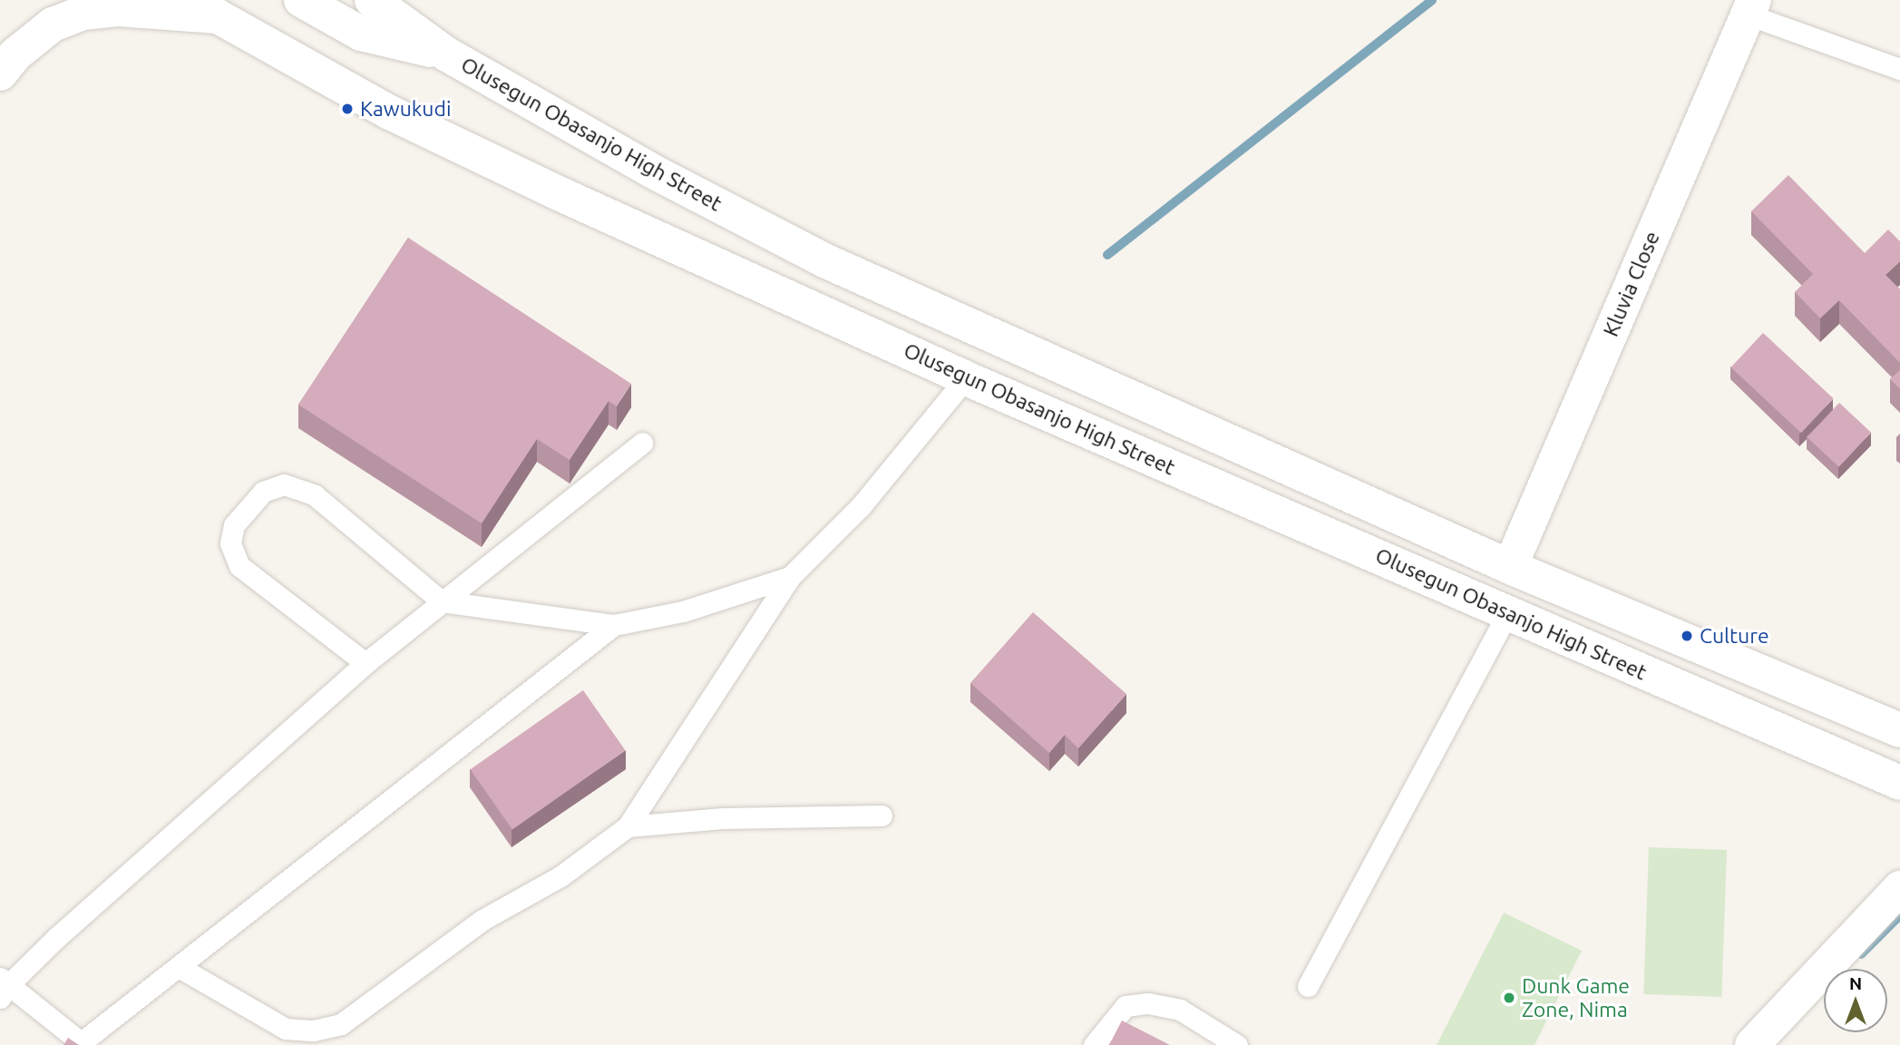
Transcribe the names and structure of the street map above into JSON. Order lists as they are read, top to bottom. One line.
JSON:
{"streets":{"main road":["Olusegun Obasanjo High Street","Kluvia Close"]},"crossings":[["Olusegun Obasanjo High Street","Kluvia Close"]],"places":["Kawukudi","Culture","Dunk Game Zone, Nima"],"north":"top"}
